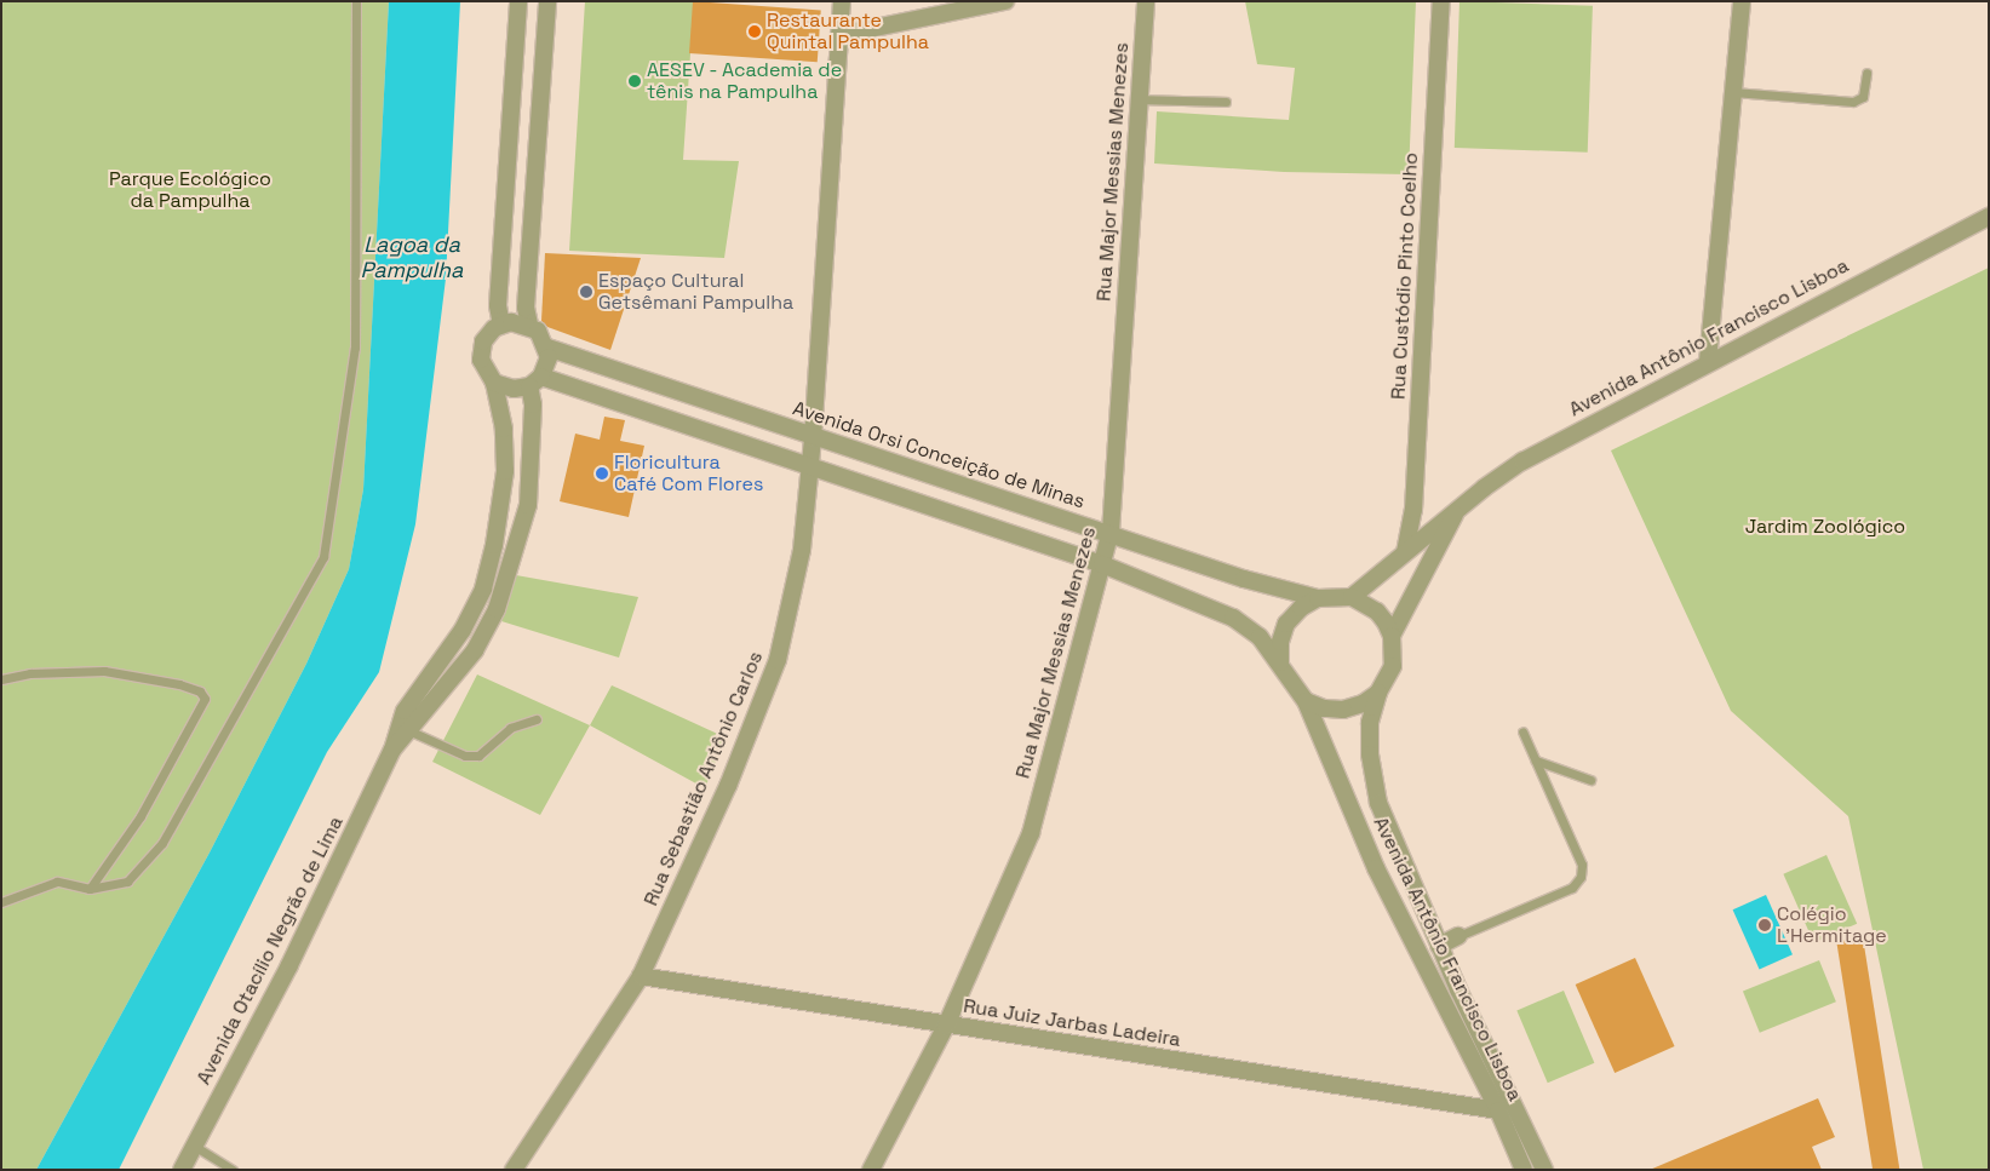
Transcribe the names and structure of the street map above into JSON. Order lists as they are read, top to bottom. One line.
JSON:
{"streets":{"street":["Rua Major Messias Menezes","Rua Custódio Pinto Coelho","Avenida Antônio Francisco Lisboa","Avenida Orsi Conceição de Minas","Rua Sebastião Antônio Carlos","Avenida Otacílio Negrão de Lima","Rua Juiz Jarbas Ladeira"]},"crossings":[["Rua Major Messias Menezes","Avenida Orsi Conceição de Minas"],["Rua Major Messias Menezes","Rua Juiz Jarbas Ladeira"],["Rua Custódio Pinto Coelho","Avenida Antônio Francisco Lisboa"],["Avenida Antônio Francisco Lisboa","Avenida Orsi Conceição de Minas"],["Avenida Antônio Francisco Lisboa","Rua Juiz Jarbas Ladeira"],["Avenida Orsi Conceição de Minas","Rua Sebastião Antônio Carlos"],["Avenida Orsi Conceição de Minas","Avenida Otacílio Negrão de Lima"],["Rua Sebastião Antônio Carlos","Rua Juiz Jarbas Ladeira"]],"water":["Lagoa da Pampulha"],"parks":["Parque Ecológico da Pampulha","Jardim Zoológico"],"places":["Restaurante Quintal Pampulha","AESEV - Academia de tênis na Pampulha","Espaço Cultural Getsêmani Pampulha","Floricultura Café Com Flores","Colégio L'Hermitage"]}
